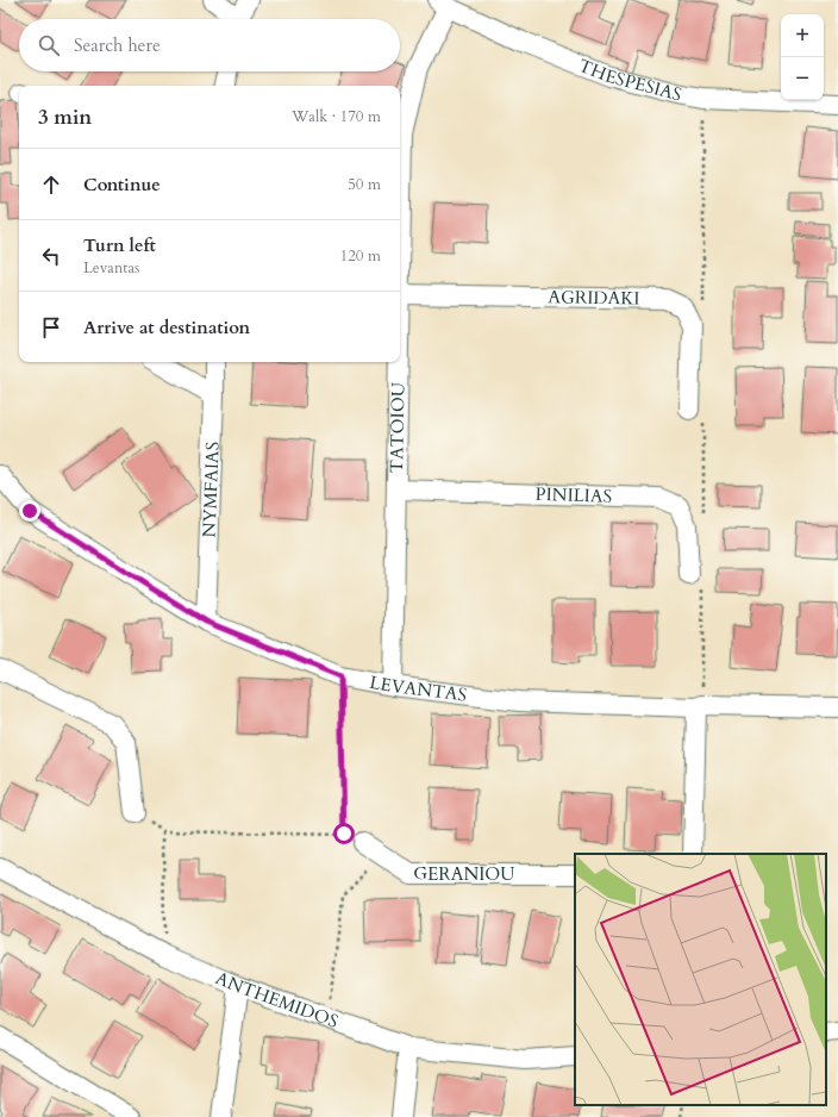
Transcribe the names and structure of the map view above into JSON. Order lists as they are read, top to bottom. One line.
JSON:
{"streets":{"street":["THESPESIAS","AGRIDAKI","TATOIOU","NYMFAIAS","PINILIAS","LEVANTAS","GERANIOU","ANTHEMIDOS"]},"crossings":[["THESPESIAS","TATOIOU"],["TATOIOU","PINILIAS"],["TATOIOU","LEVANTAS"],["NYMFAIAS","LEVANTAS"]],"page":{"map_buttons":["+","−"],"search":"Search here","heading":["3 min","Walk · 170 m"],"list":[["Continue","50 m"],["Turn left","Levantas","120 m"],"Arrive at destination"]}}
